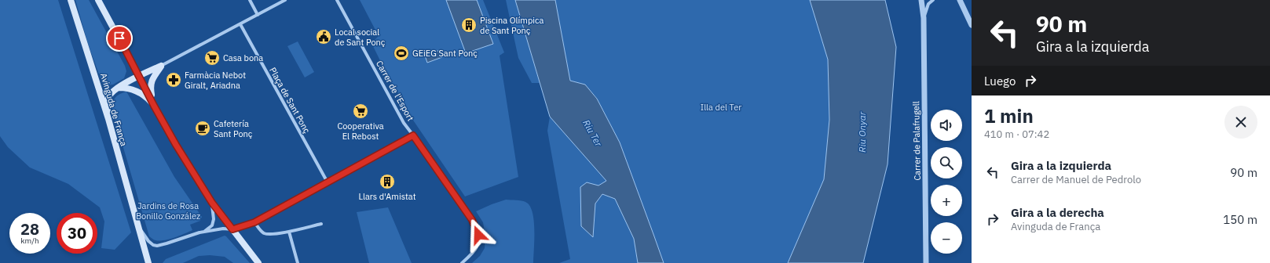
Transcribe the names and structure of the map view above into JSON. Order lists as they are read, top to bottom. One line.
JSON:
{"streets":{"main road":["Avinguda de França"],"street":["Carrer de l'Esport","Plaça de Sant Ponç","Carrer de Palafrugell"]},"water":["Riu Onyar","Riu Ter"],"parks":["Illa del Ter","Jardins de Rosa Bonillo González"],"places":{"building":["Piscina Olímpica de Sant Ponç","Llars d'Amistat"],"public building":["Local social de Sant Ponç"],"sports":["GEiEG Sant Ponç"],"supermarket":["Casa bona","Cooperativa El Rebost"],"pharmacy":["Farmàcia Nebot Giralt, Ariadna"],"cafe":["Cafetería Sant Ponç"]},"page":{"turn":["90 m","Gira a la izquierda"],"then":"Luego","heading":["1 min","410 m · 07:42"],"map_buttons":["+","−"],"list":[{"name":"Gira a la izquierda","note":"Carrer de Manuel de Pedrolo","value":"90 m"},{"name":"Gira a la derecha","note":"Avinguda de França","value":"150 m"}],"speed":"28 km/h","limit":"30"}}
